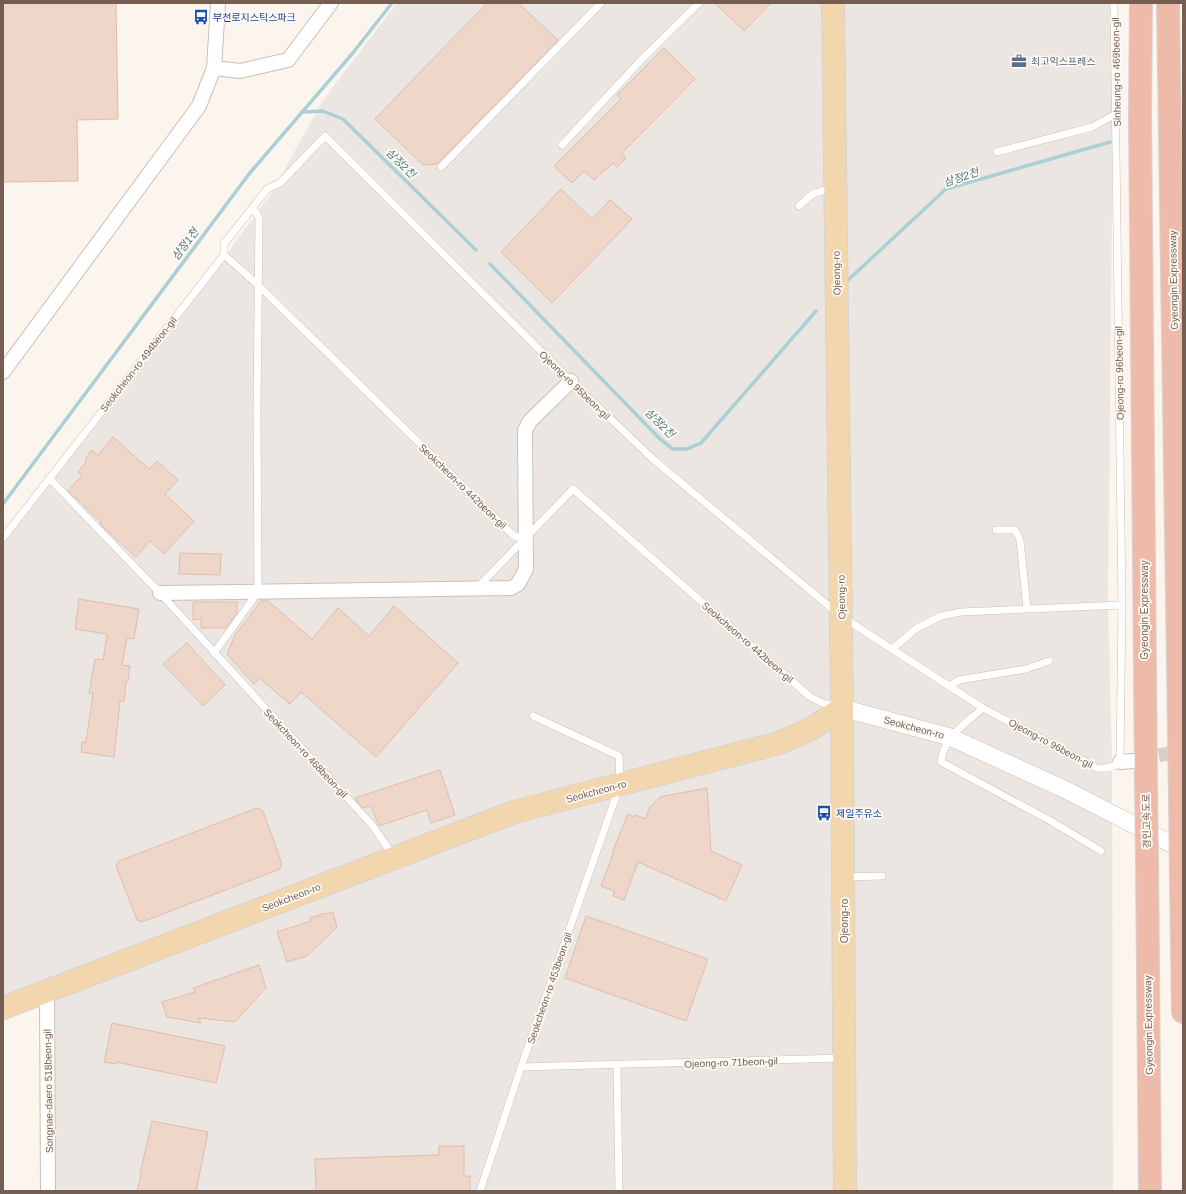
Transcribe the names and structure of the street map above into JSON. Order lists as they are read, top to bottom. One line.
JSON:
{"streets":{"highway":["Gyeongin Expressway","경인고속도로"],"main road":["Ojeong-ro","Seokcheon-ro"],"street":["Songnae-daero 518beon-gil"],"lane":["Sinheung-ro 469beon-gil","Seokcheon-ro 494beon-gil","Ojeong-ro 96beon-gil","Ojeong-ro 95beon-gil","Seokcheon-ro 442beon-gil","Seokcheon-ro 468beon-gil","Seokcheon-ro 453beon-gil","Ojeong-ro 71beon-gil"]},"crossings":[["Sinheung-ro 469beon-gil","Ojeong-ro 96beon-gil"],["Ojeong-ro","Ojeong-ro 96beon-gil"],["Ojeong-ro","Ojeong-ro 95beon-gil"],["Ojeong-ro","Seokcheon-ro 442beon-gil"],["Ojeong-ro","Seokcheon-ro"],["Ojeong-ro","Ojeong-ro 71beon-gil"],["Gyeongin Expressway","경인고속도로"],["Seokcheon-ro 494beon-gil","Ojeong-ro 95beon-gil"],["Seokcheon-ro 494beon-gil","Seokcheon-ro 442beon-gil"],["Seokcheon-ro 494beon-gil","Seokcheon-ro 468beon-gil"],["Ojeong-ro 96beon-gil","Ojeong-ro 95beon-gil"],["Seokcheon-ro 442beon-gil","Seokcheon-ro"],["Seokcheon-ro","Seokcheon-ro 468beon-gil"],["Seokcheon-ro","Seokcheon-ro 453beon-gil"],["Seokcheon-ro","Songnae-daero 518beon-gil"],["Seokcheon-ro 453beon-gil","Ojeong-ro 71beon-gil"]],"water":["삼정2천","삼정1천"],"places":{"bus stop":["부천로지스틱스파크","제일주유소"],"office":["최고익스프레스"]}}
